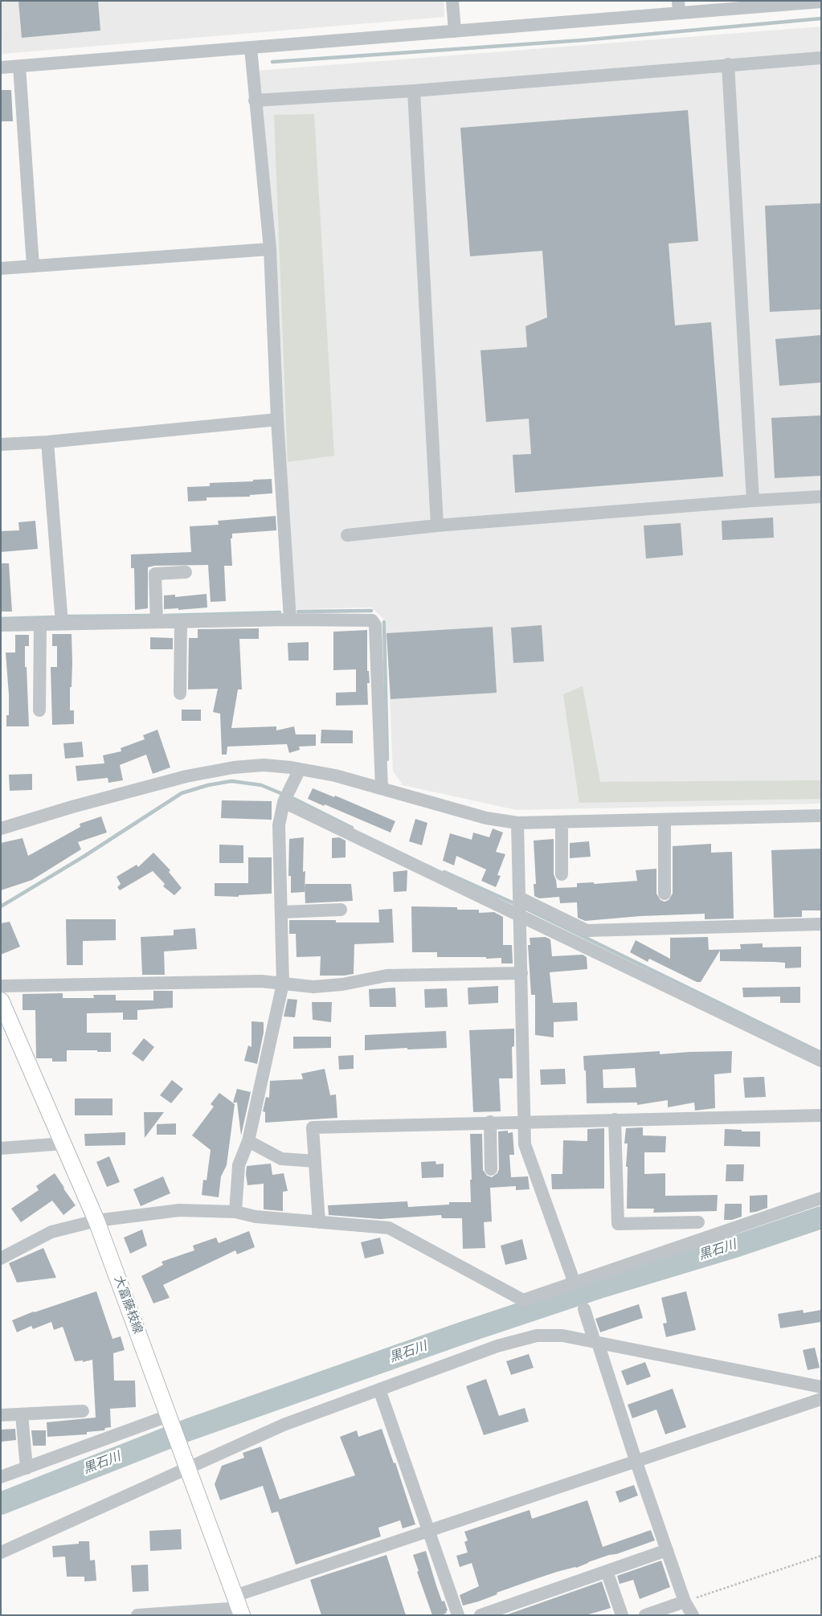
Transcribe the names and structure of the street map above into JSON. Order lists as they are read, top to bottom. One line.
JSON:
{"streets":{"main road":["大富藤枝線"]},"water":["黒石川"]}
